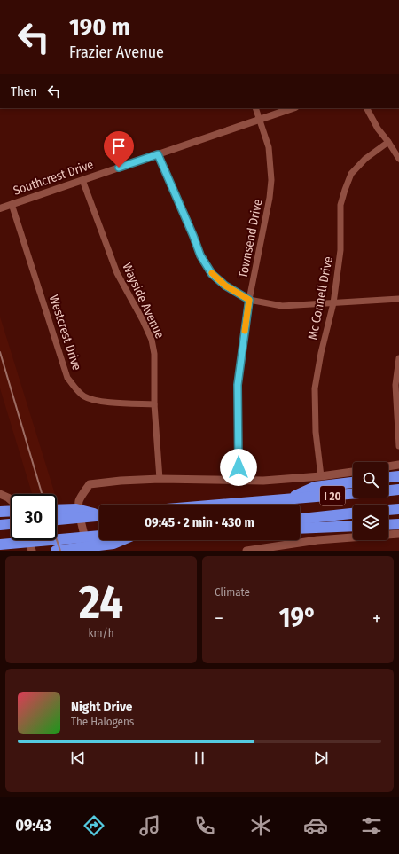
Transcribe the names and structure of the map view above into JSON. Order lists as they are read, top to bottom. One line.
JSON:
{"streets":{"highway":["I 20"],"street":["Southcrest Drive","Townsend Drive","Mc Connell Drive","Wayside Avenue","Westcrest Drive"]},"crossings":[["Southcrest Drive","Townsend Drive"],["Southcrest Drive","Wayside Avenue"],["Southcrest Drive","Westcrest Drive"],["Wayside Avenue","Westcrest Drive"]],"page":{"turn":["190 m","Frazier Avenue"],"then":"Then","limit":"30","trip":"09:45 · 2 min · 430 m","tile":[["24","km/h"],"Climate"],"heat":["−","19°","+"],"song":["Night Drive","The Halogens"],"tabs":"09:43"}}
